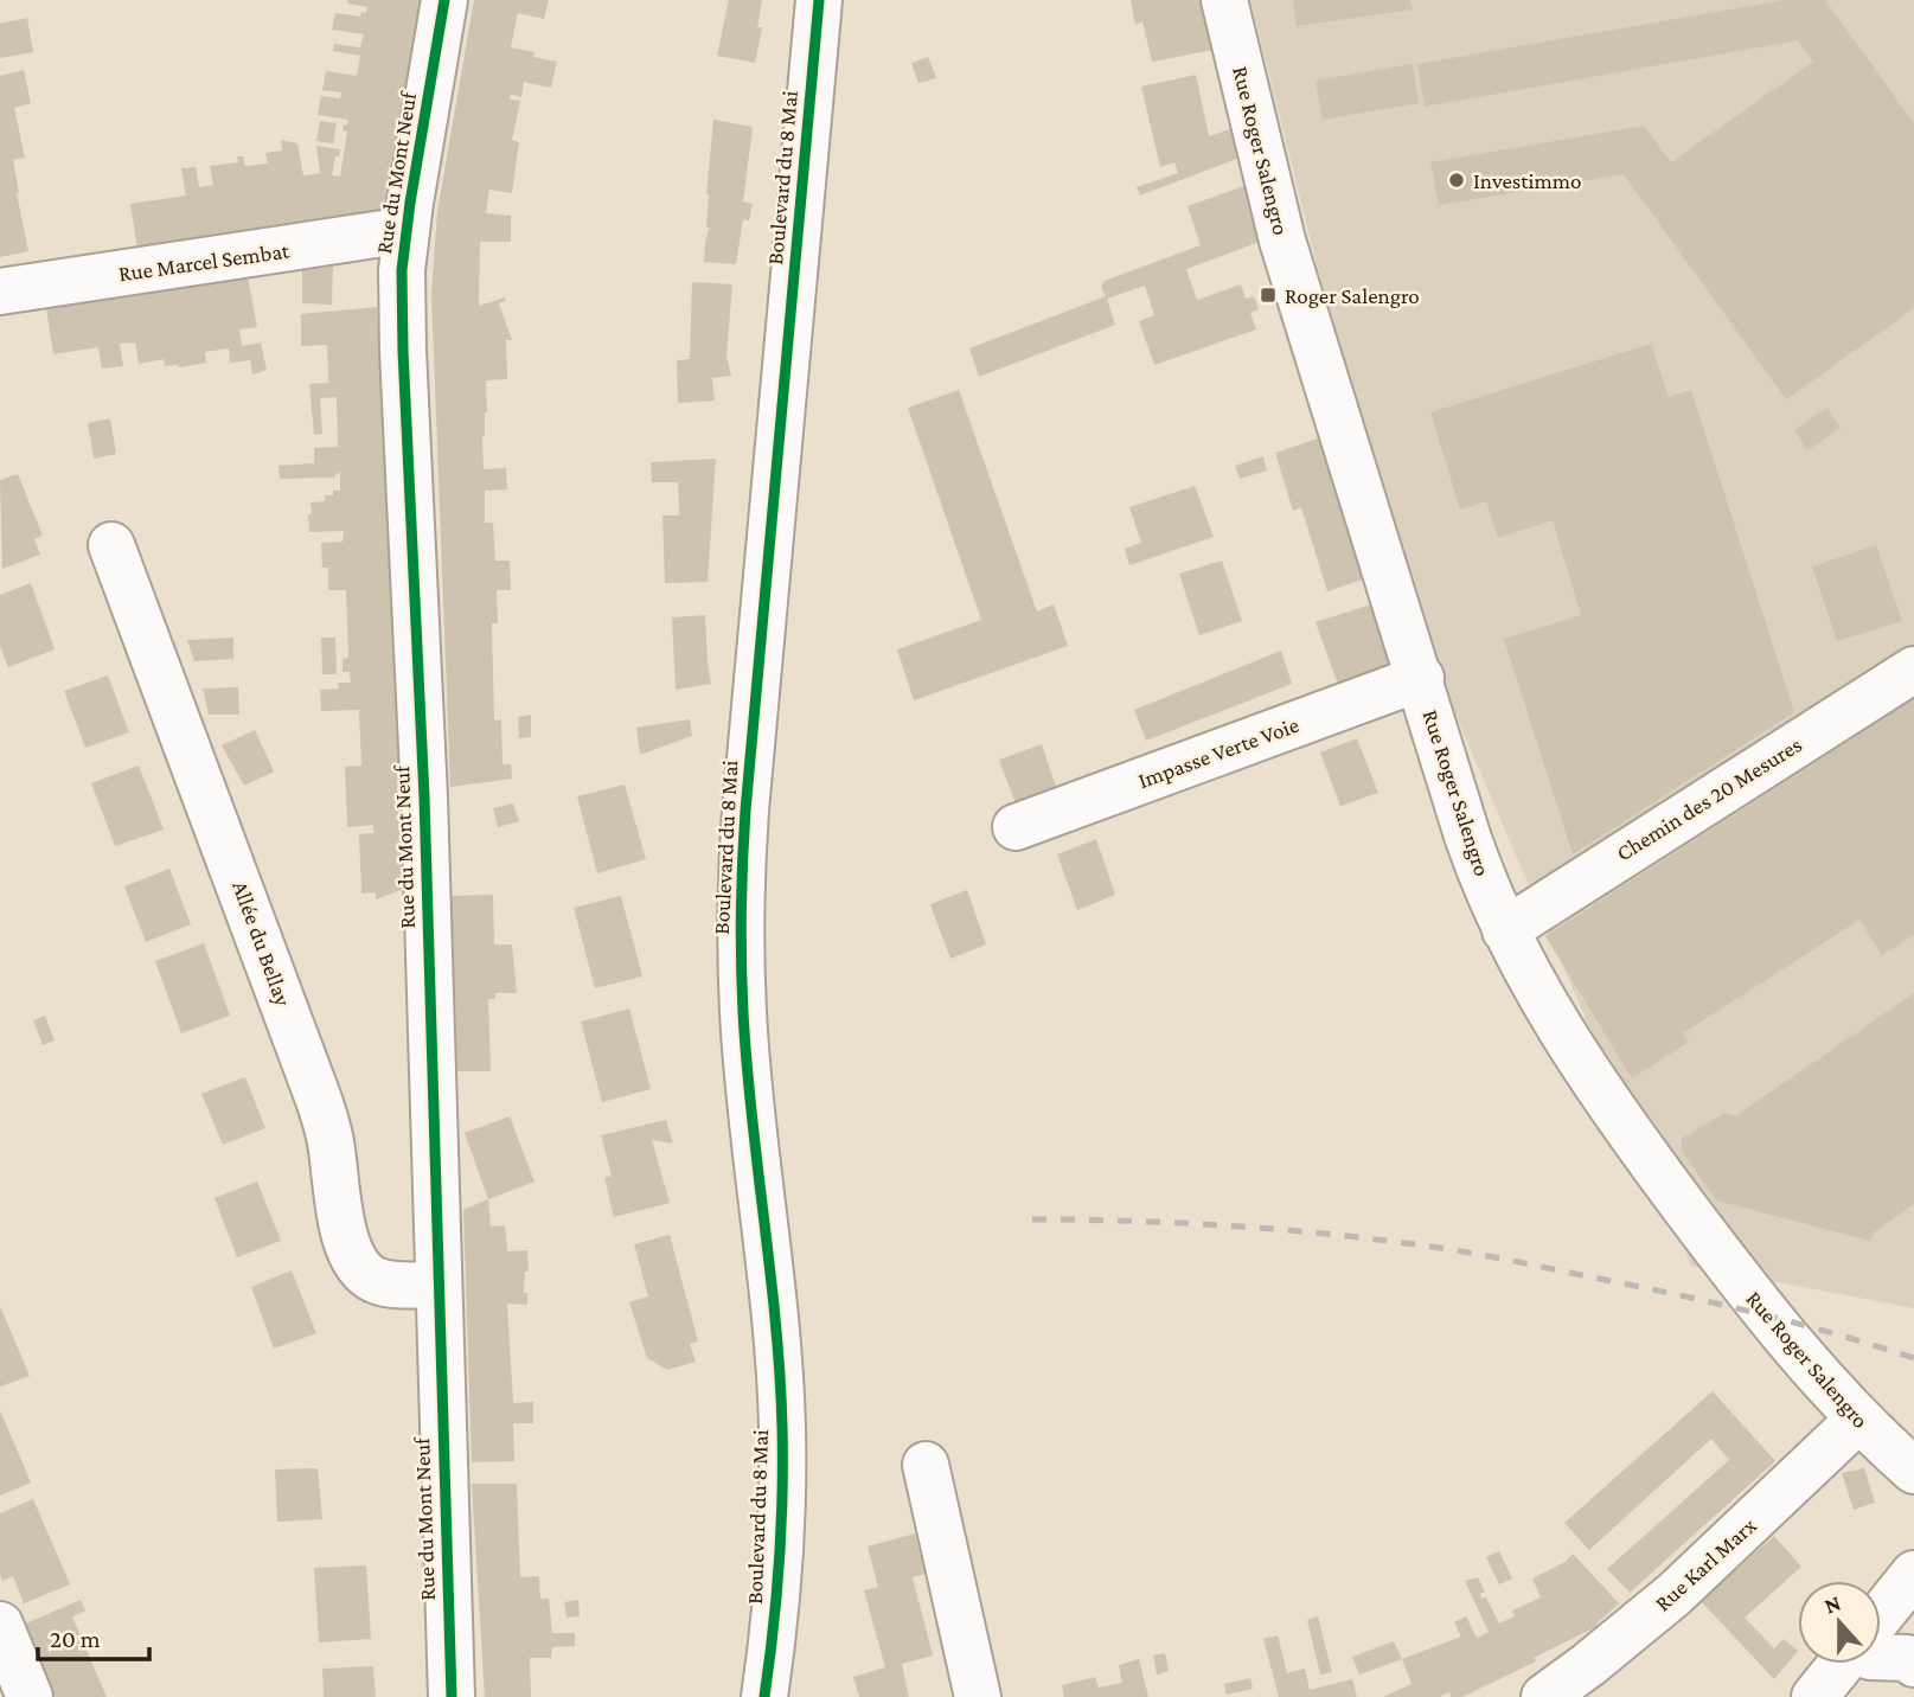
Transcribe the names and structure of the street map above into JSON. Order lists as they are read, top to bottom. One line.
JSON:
{"streets":{"street":["Rue Roger Salengro","Rue du Mont Neuf","Boulevard du 8 Mai","Rue Marcel Sembat","Impasse Verte Voie","Chemin des 20 Mesures","Allée du Bellay","Rue Karl Marx"]},"crossings":[["Rue Roger Salengro","Impasse Verte Voie"],["Rue Roger Salengro","Chemin des 20 Mesures"],["Rue Roger Salengro","Rue Karl Marx"],["Rue du Mont Neuf","Rue Marcel Sembat"],["Rue du Mont Neuf","Allée du Bellay"]],"places":{"other":["Investimmo"],"transit":["Roger Salengro"]},"scale_bar":"20 m","north":"top"}
